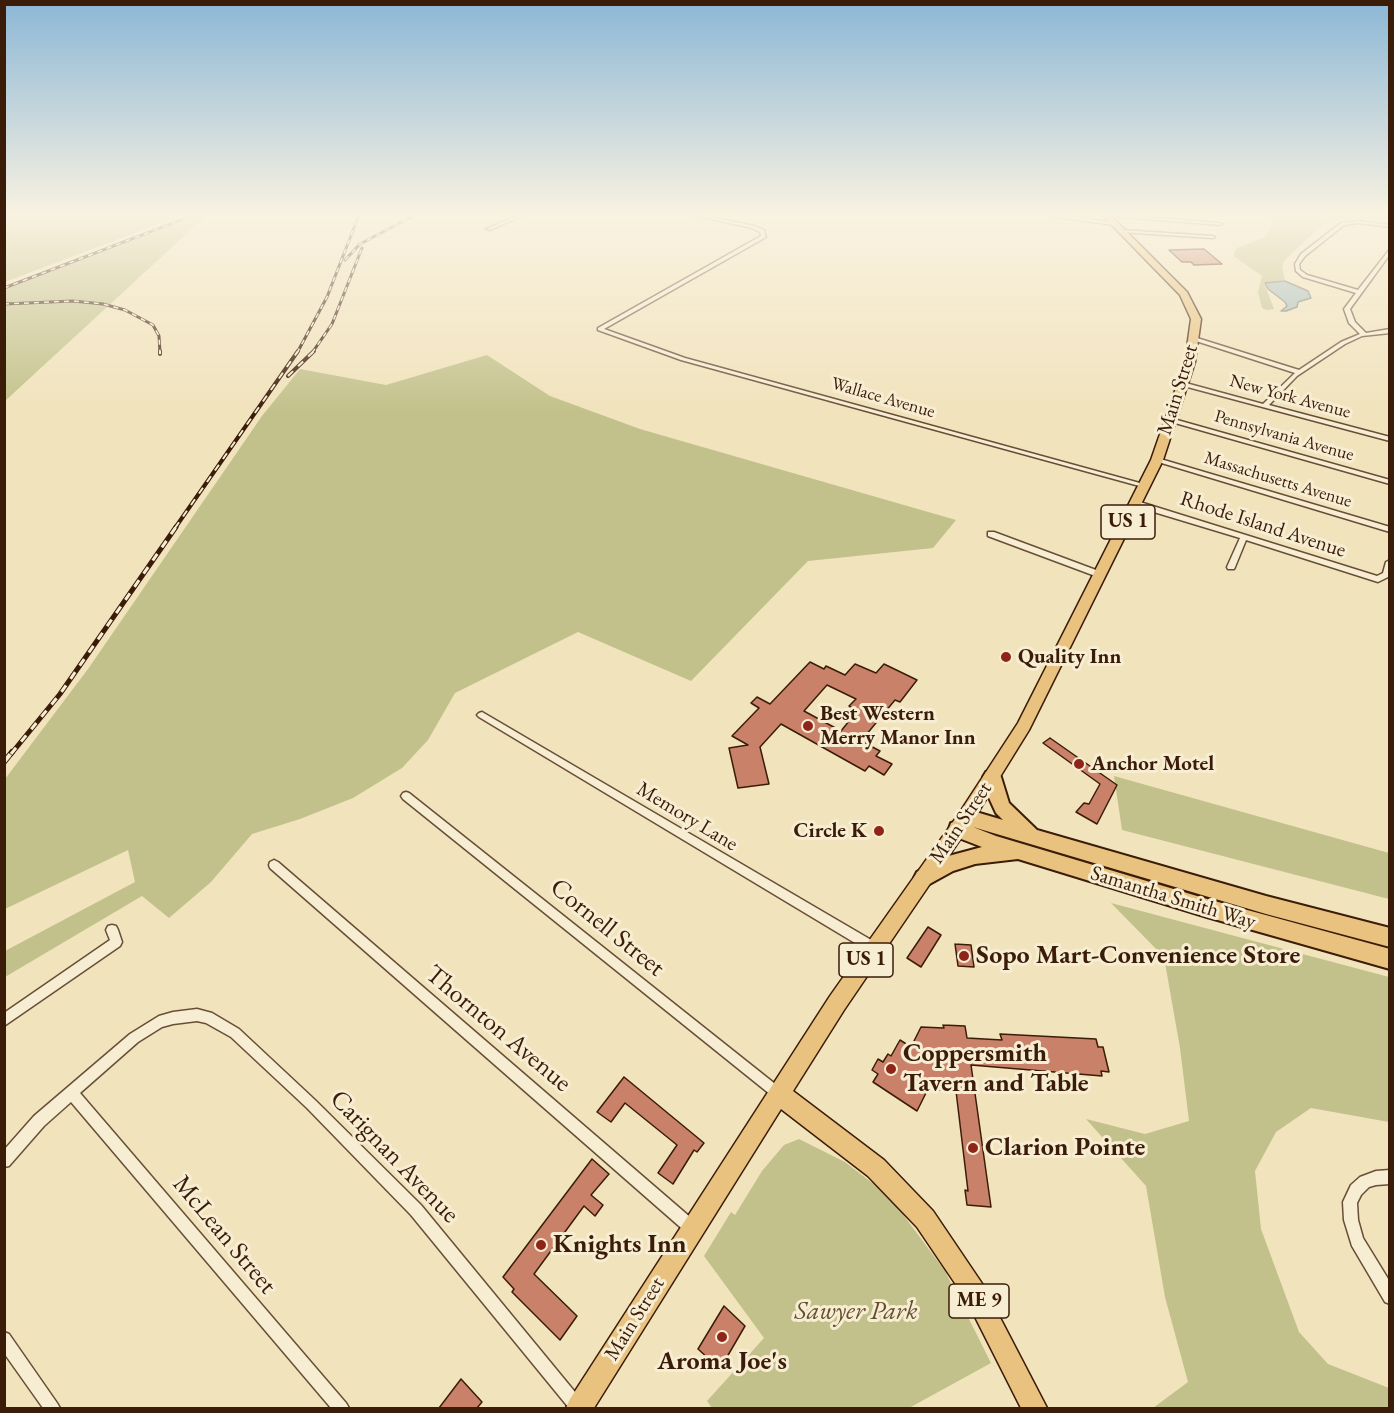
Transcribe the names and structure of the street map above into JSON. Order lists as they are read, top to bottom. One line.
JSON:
{"streets":{"highway":["Samantha Smith Way"],"main road":["Main Street","US 1","ME 9"],"street":["New York Avenue","Wallace Avenue","Pennsylvania Avenue","Massachusetts Avenue","Rhode Island Avenue","Memory Lane","Cornell Street","Thornton Avenue","Carignan Avenue","McLean Street"]},"crossings":[["Main Street","New York Avenue"],["Main Street","Wallace Avenue"],["Main Street","Pennsylvania Avenue"],["Main Street","Massachusetts Avenue"],["Main Street","Rhode Island Avenue"],["Main Street","Memory Lane"],["Main Street","Samantha Smith Way"],["Main Street","Cornell Street"],["Main Street","Thornton Avenue"],["Main Street","Carignan Avenue"],["Main Street","ME 9"],["Cornell Street","ME 9"],["Carignan Avenue","McLean Street"]],"parks":["Sawyer Park"],"places":["Quality Inn","Best Western Merry Manor Inn","Anchor Motel","Circle K","Sopo Mart-Convenience Store","Coppersmith Tavern and Table","Clarion Pointe","Knights Inn","Aroma Joe's"]}
